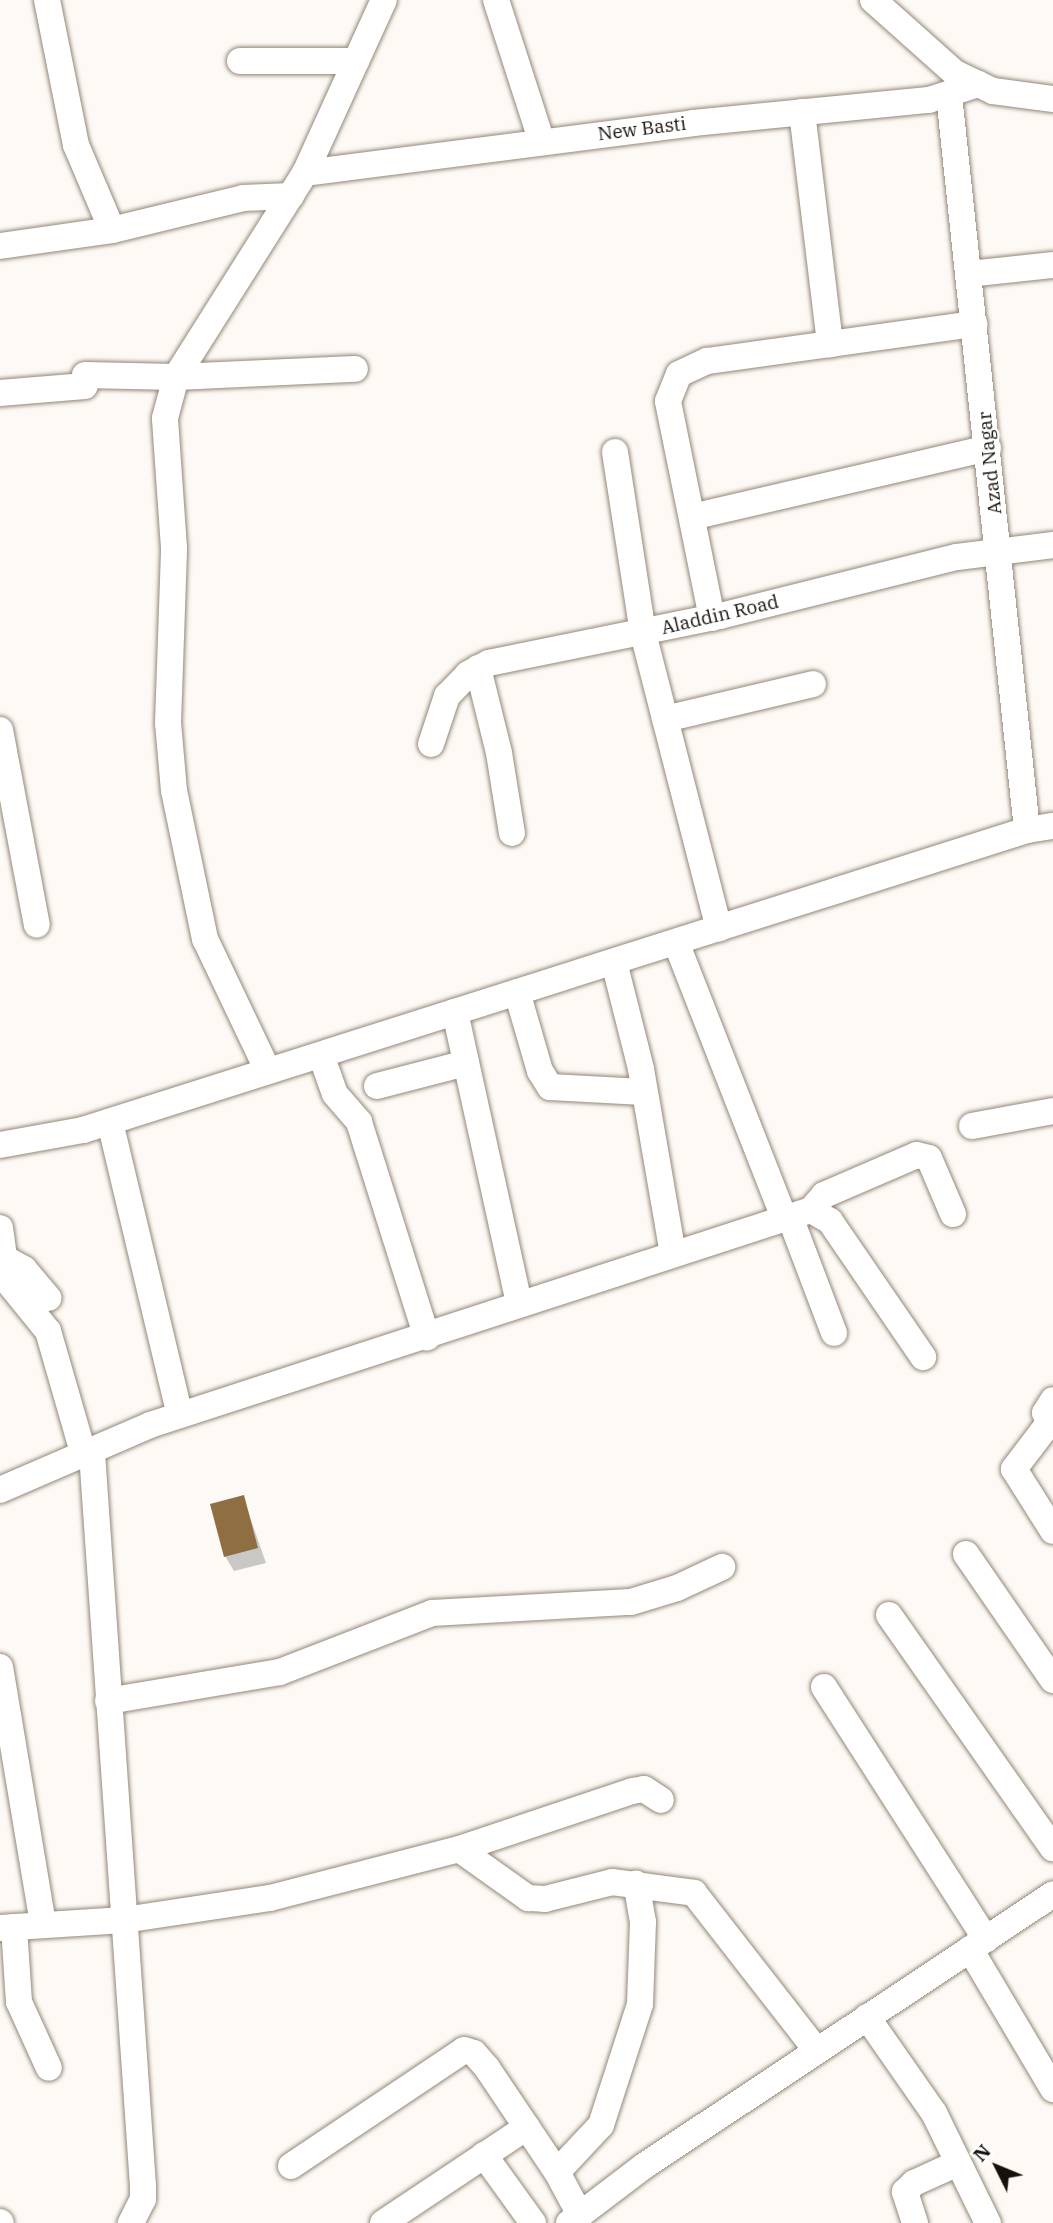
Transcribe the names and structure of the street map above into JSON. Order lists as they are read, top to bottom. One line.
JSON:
{"streets":{"street":["New Basti","Azad Nagar","Aladdin Road"]},"crossings":[["New Basti","Azad Nagar"],["Azad Nagar","Aladdin Road"]],"north":"top left"}
